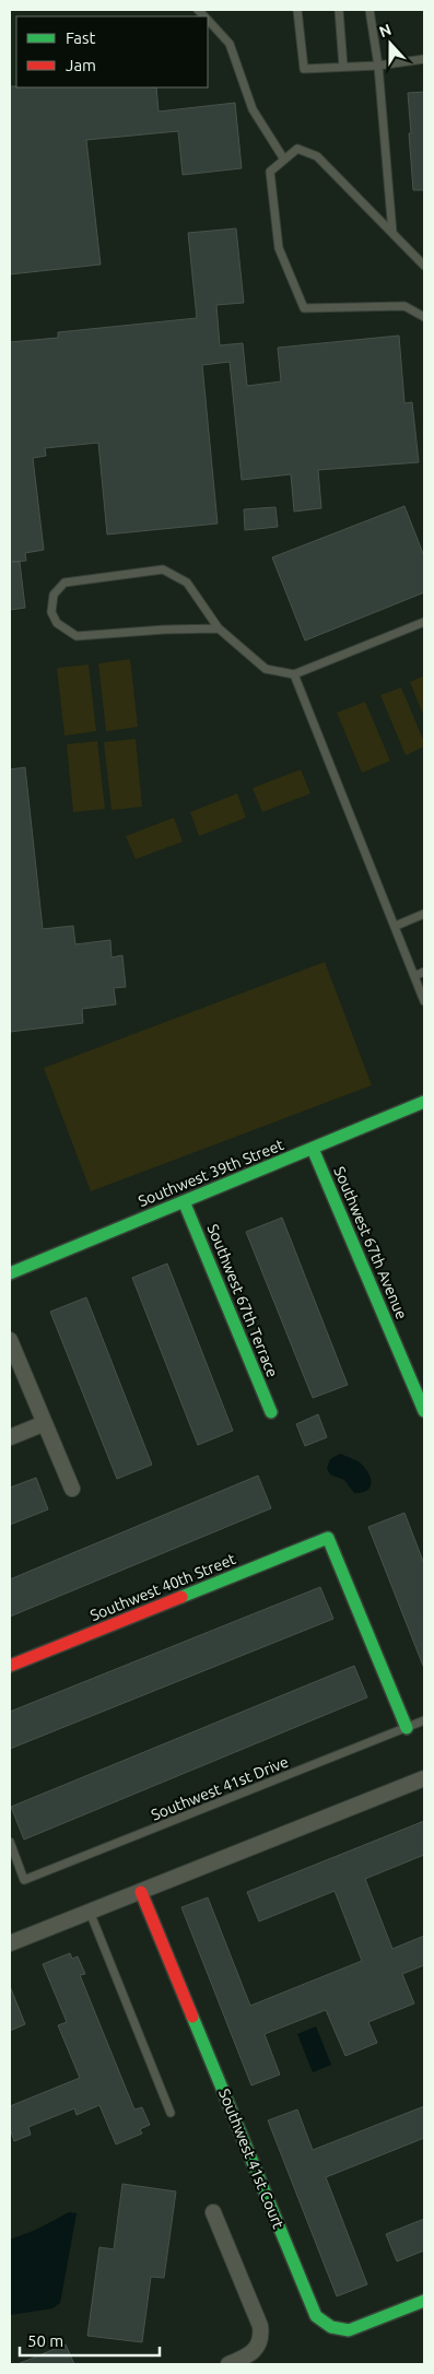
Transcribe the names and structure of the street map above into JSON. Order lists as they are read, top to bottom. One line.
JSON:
{"streets":{"street":["Southwest 39th Street","Southwest 67th Avenue","Southwest 67th Terrace","Southwest 40th Street","Southwest 41st Court"],"lane":["Southwest 41st Drive"]},"crossings":[["Southwest 39th Street","Southwest 67th Avenue"],["Southwest 39th Street","Southwest 67th Terrace"],["Southwest 40th Street","Southwest 41st Drive"]],"legend":["Fast","Jam"],"scale_bar":"50 m","north":"top"}
